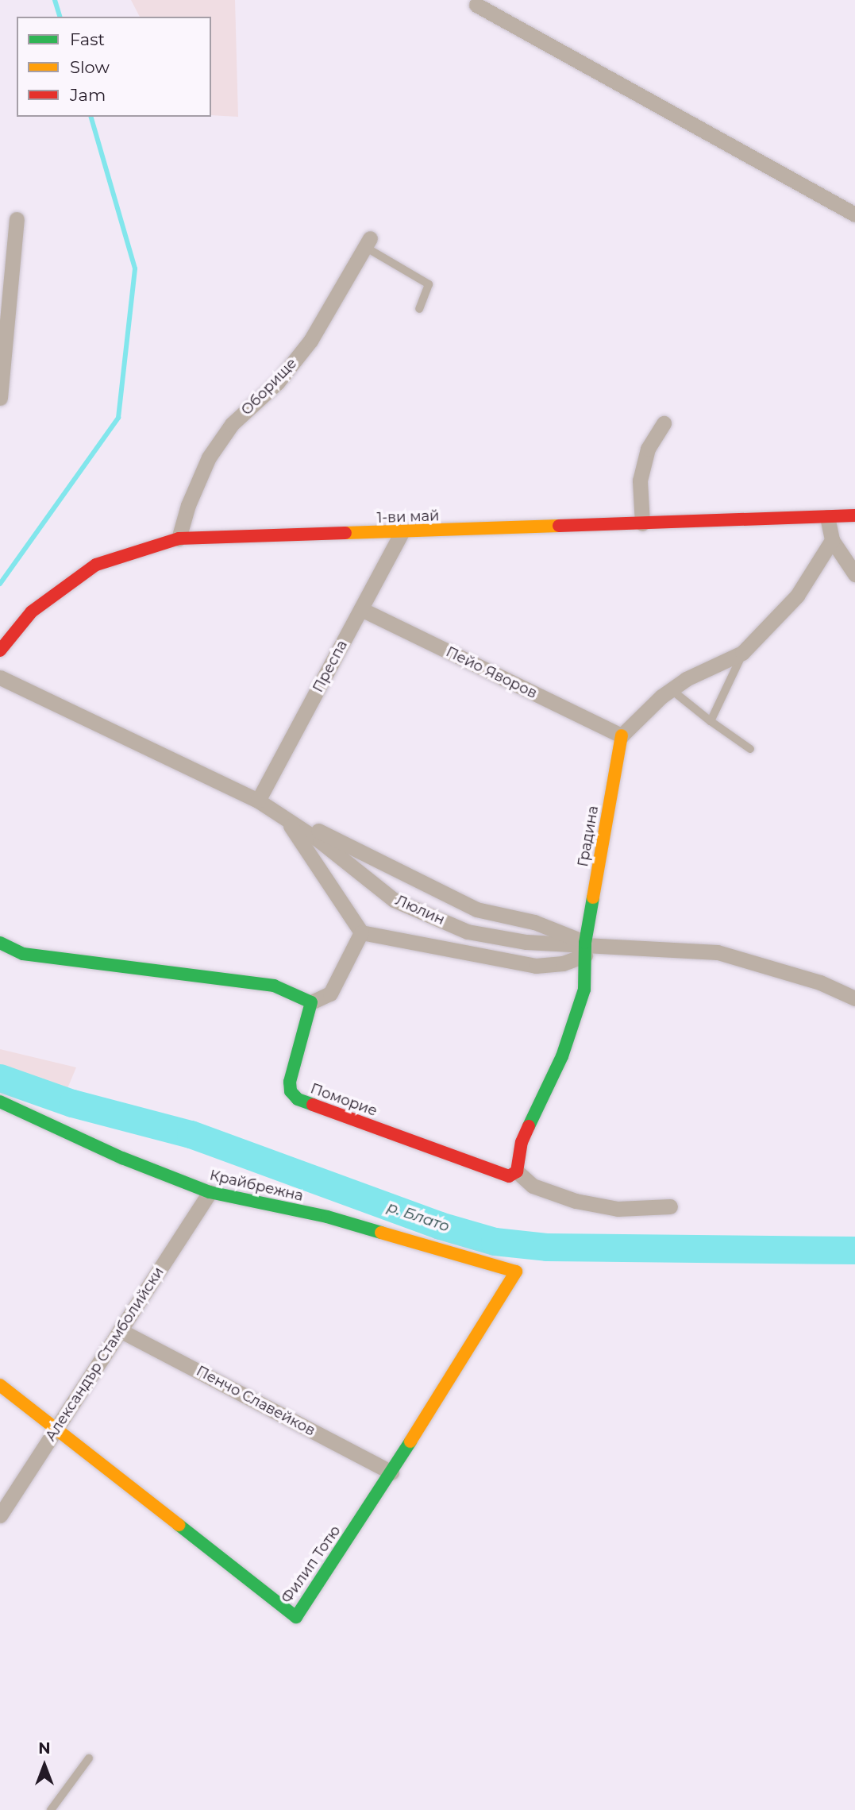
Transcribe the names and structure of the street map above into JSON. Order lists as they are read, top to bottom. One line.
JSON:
{"streets":{"street":["Оборище","1-ви май","Преспа","Пейо Яворов","Градина","Люлин","Поморие","Крайбрежна","Александър Стамболийски","Пенчо Славейков","Филип Тотю"]},"crossings":[["Оборище","1-ви май"],["1-ви май","Преспа"],["Преспа","Пейо Яворов"],["Преспа","Люлин"],["Пейо Яворов","Градина"],["Градина","Люлин"],["Крайбрежна","Александър Стамболийски"],["Крайбрежна","Филип Тотю"],["Александър Стамболийски","Пенчо Славейков"],["Александър Стамболийски","Филип Тотю"],["Пенчо Славейков","Филип Тотю"]],"water":["р. Блато"],"legend":["Fast","Slow","Jam"],"north":"top"}
